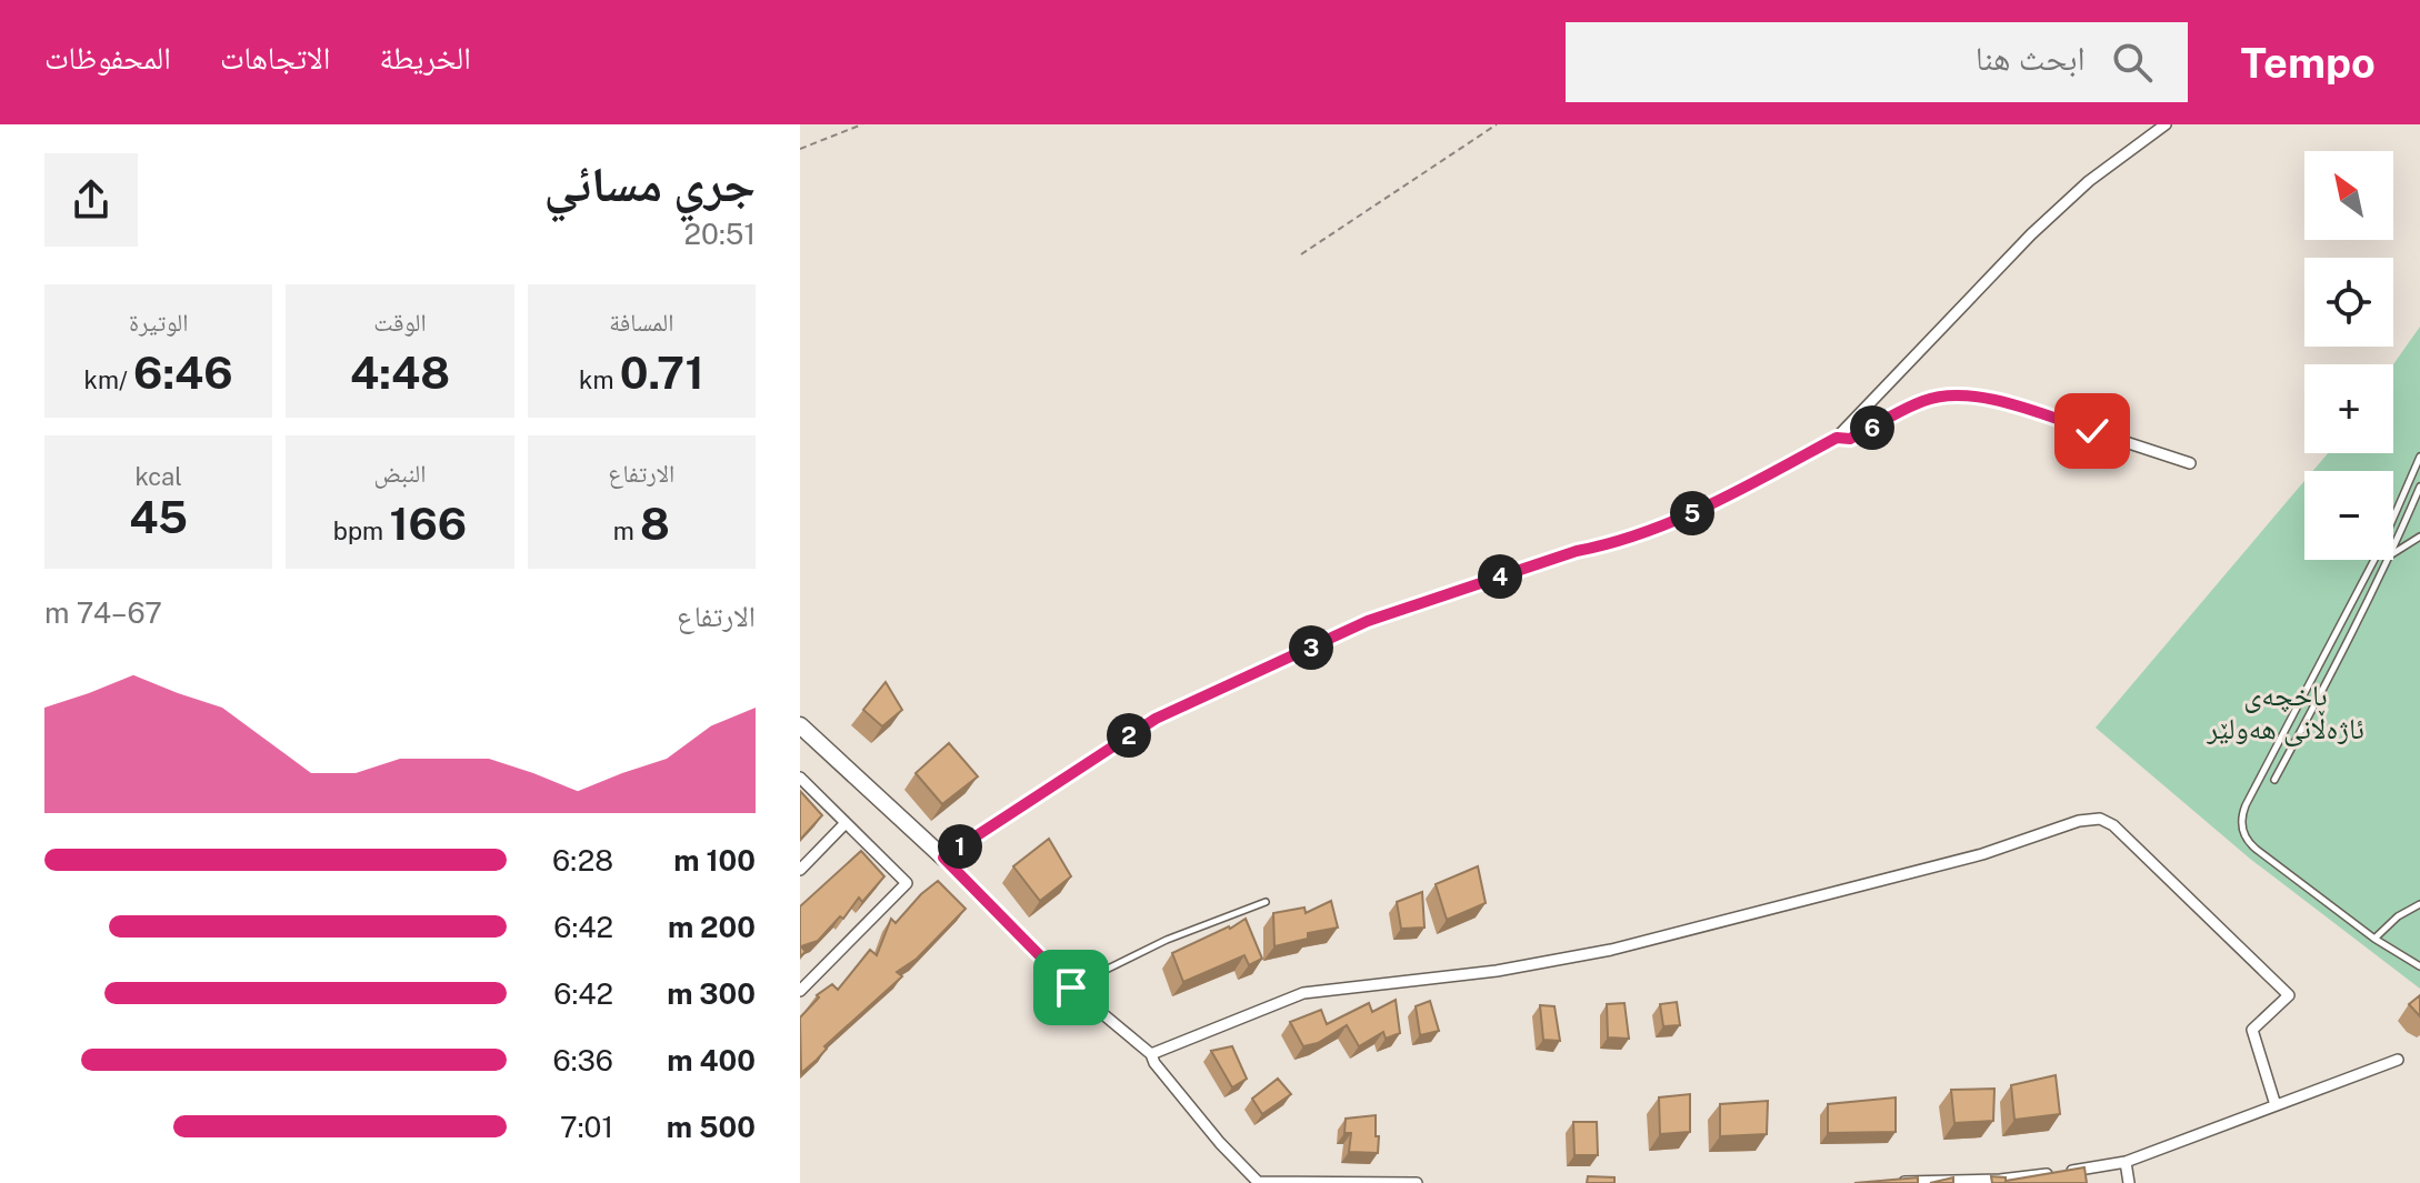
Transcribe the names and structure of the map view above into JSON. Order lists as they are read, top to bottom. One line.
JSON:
{"parks":["باخچەی ئاژەڵانی هەولێر"],"north":"top left","page":{"header":"Tempo","search":"ابحث هنا","nav":["الخريطة","الاتجاهات","المحفوظات"],"heading":["جري مسائي","20:51"],"map_buttons":["+","−"],"stats":[["المسافة","0.71 km"],["الوقت","4:48"],["الوتيرة","6:46 /km"],["الارتفاع","8 m"],["النبض","166 bpm"],["kcal","45"]],"pins":["6","5","4","3","2","1"],"chart":["الارتفاع","67–74 m"],"list":[{"name":"100 m","note":"6:28"},{"name":"200 m","note":"6:42"},{"name":"300 m","note":"6:42"},{"name":"400 m","note":"6:36"},{"name":"500 m","note":"7:01"}]}}
